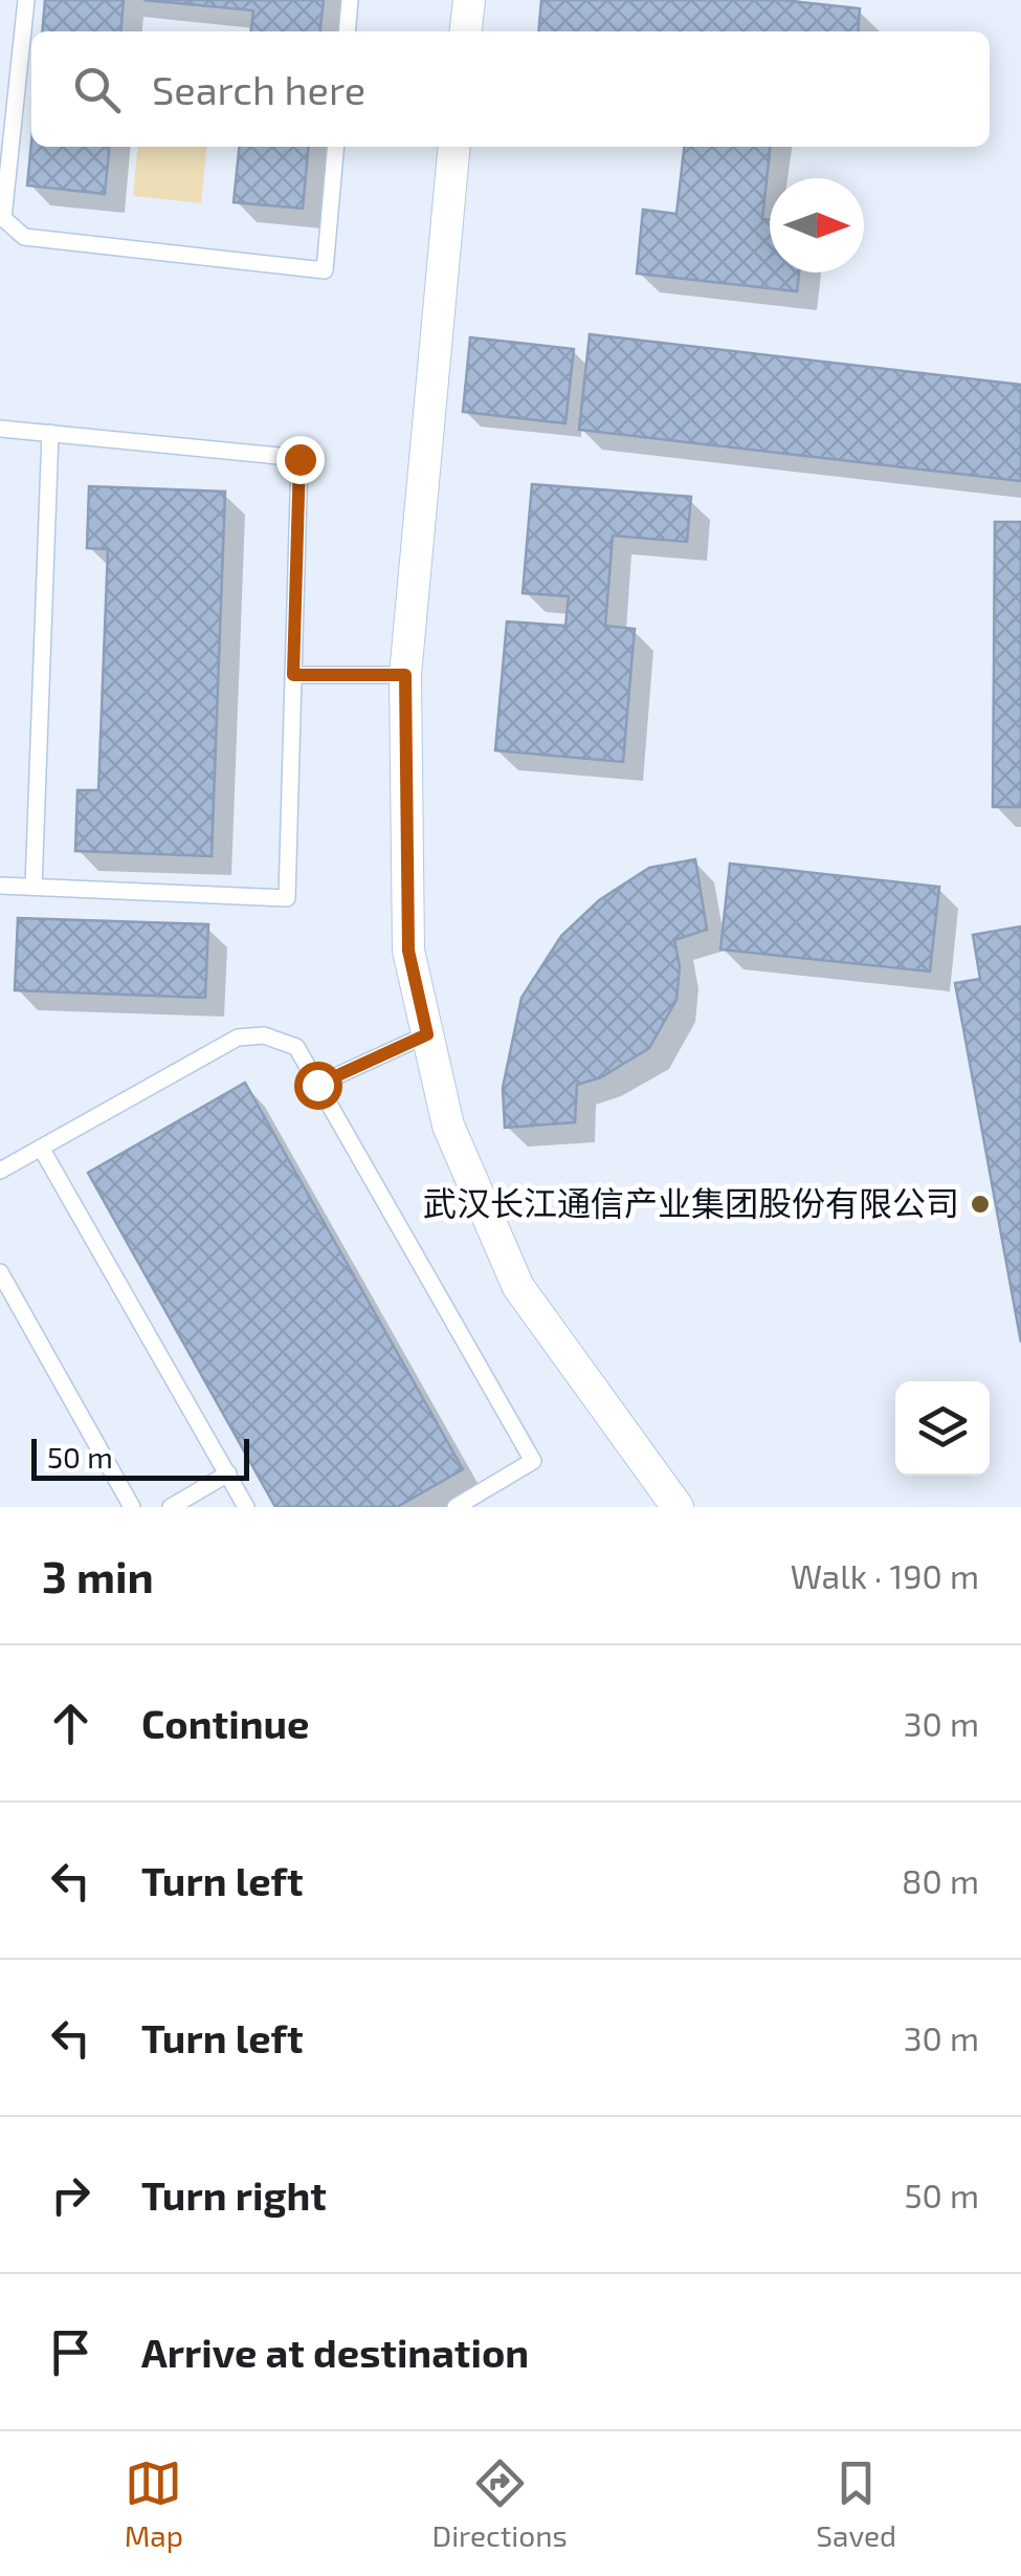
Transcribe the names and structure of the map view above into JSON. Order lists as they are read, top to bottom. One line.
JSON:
{"places":["武汉长江通信产业集团股份有限公司"],"scale_bar":"50 m","north":"right","page":{"search":"Search here","scale":"50 m","heading":["3 min","Walk · 190 m"],"list":[["Continue","30 m"],["Turn left","80 m"],["Turn left","30 m"],["Turn right","50 m"],"Arrive at destination"],"nav":["Map","Directions","Saved"]}}
